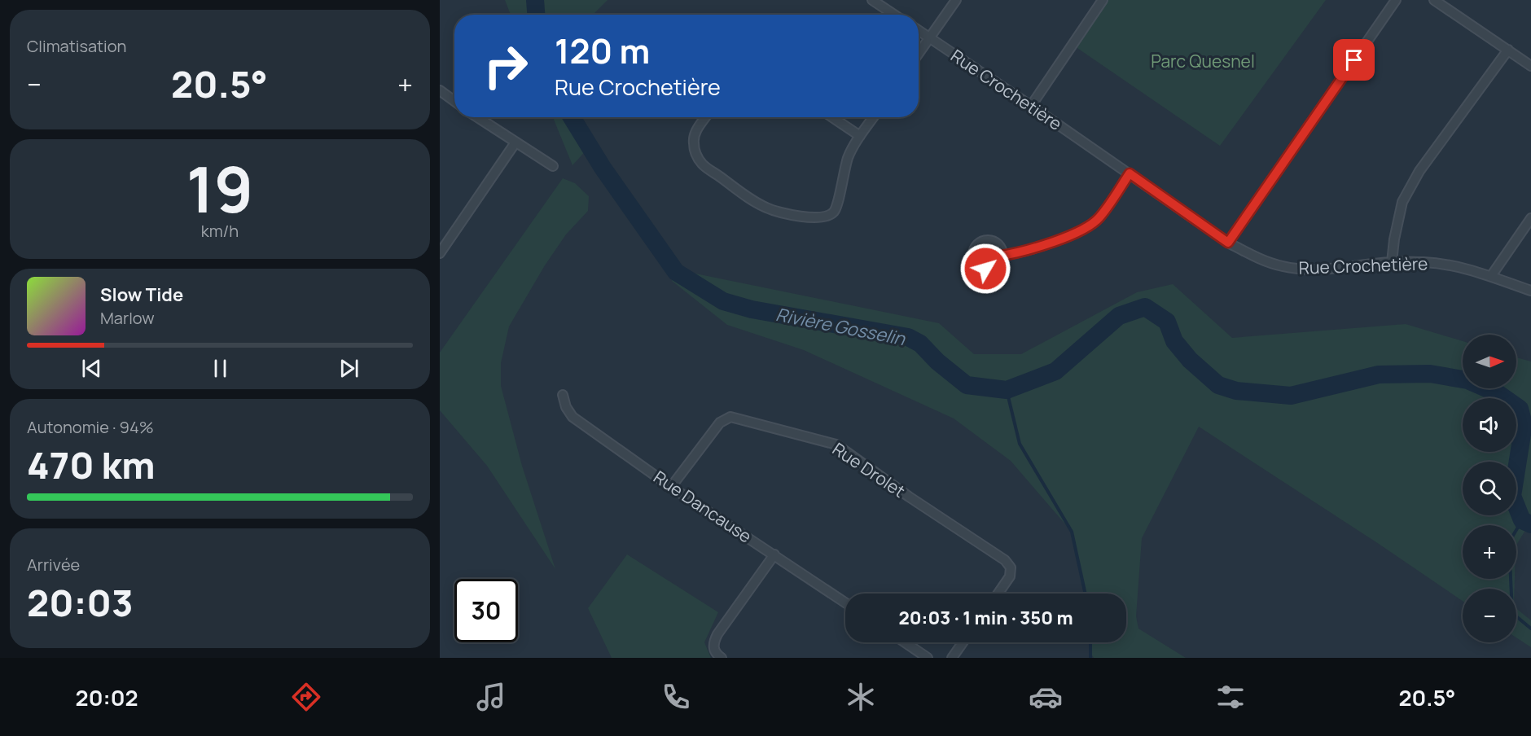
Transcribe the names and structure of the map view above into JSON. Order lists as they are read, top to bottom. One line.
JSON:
{"streets":{"street":["Rue Crochetière","Rue Drolet","Rue Dancause"]},"crossings":[["Rue Drolet","Rue Dancause"]],"water":["Rivière Gosselin"],"parks":["Parc Quesnel"],"north":"right","page":{"tile":["Climatisation",["19","km/h"],["Autonomie · 94%","470 km"],["Arrivée","20:03"]],"turn":["120 m","Rue Crochetière"],"heat":["−","20.5°","+"],"song":["Slow Tide","Marlow"],"map_buttons":["+","−"],"limit":"30","trip":"20:03 · 1 min · 350 m","tabs":["20:02","20.5°"]}}
